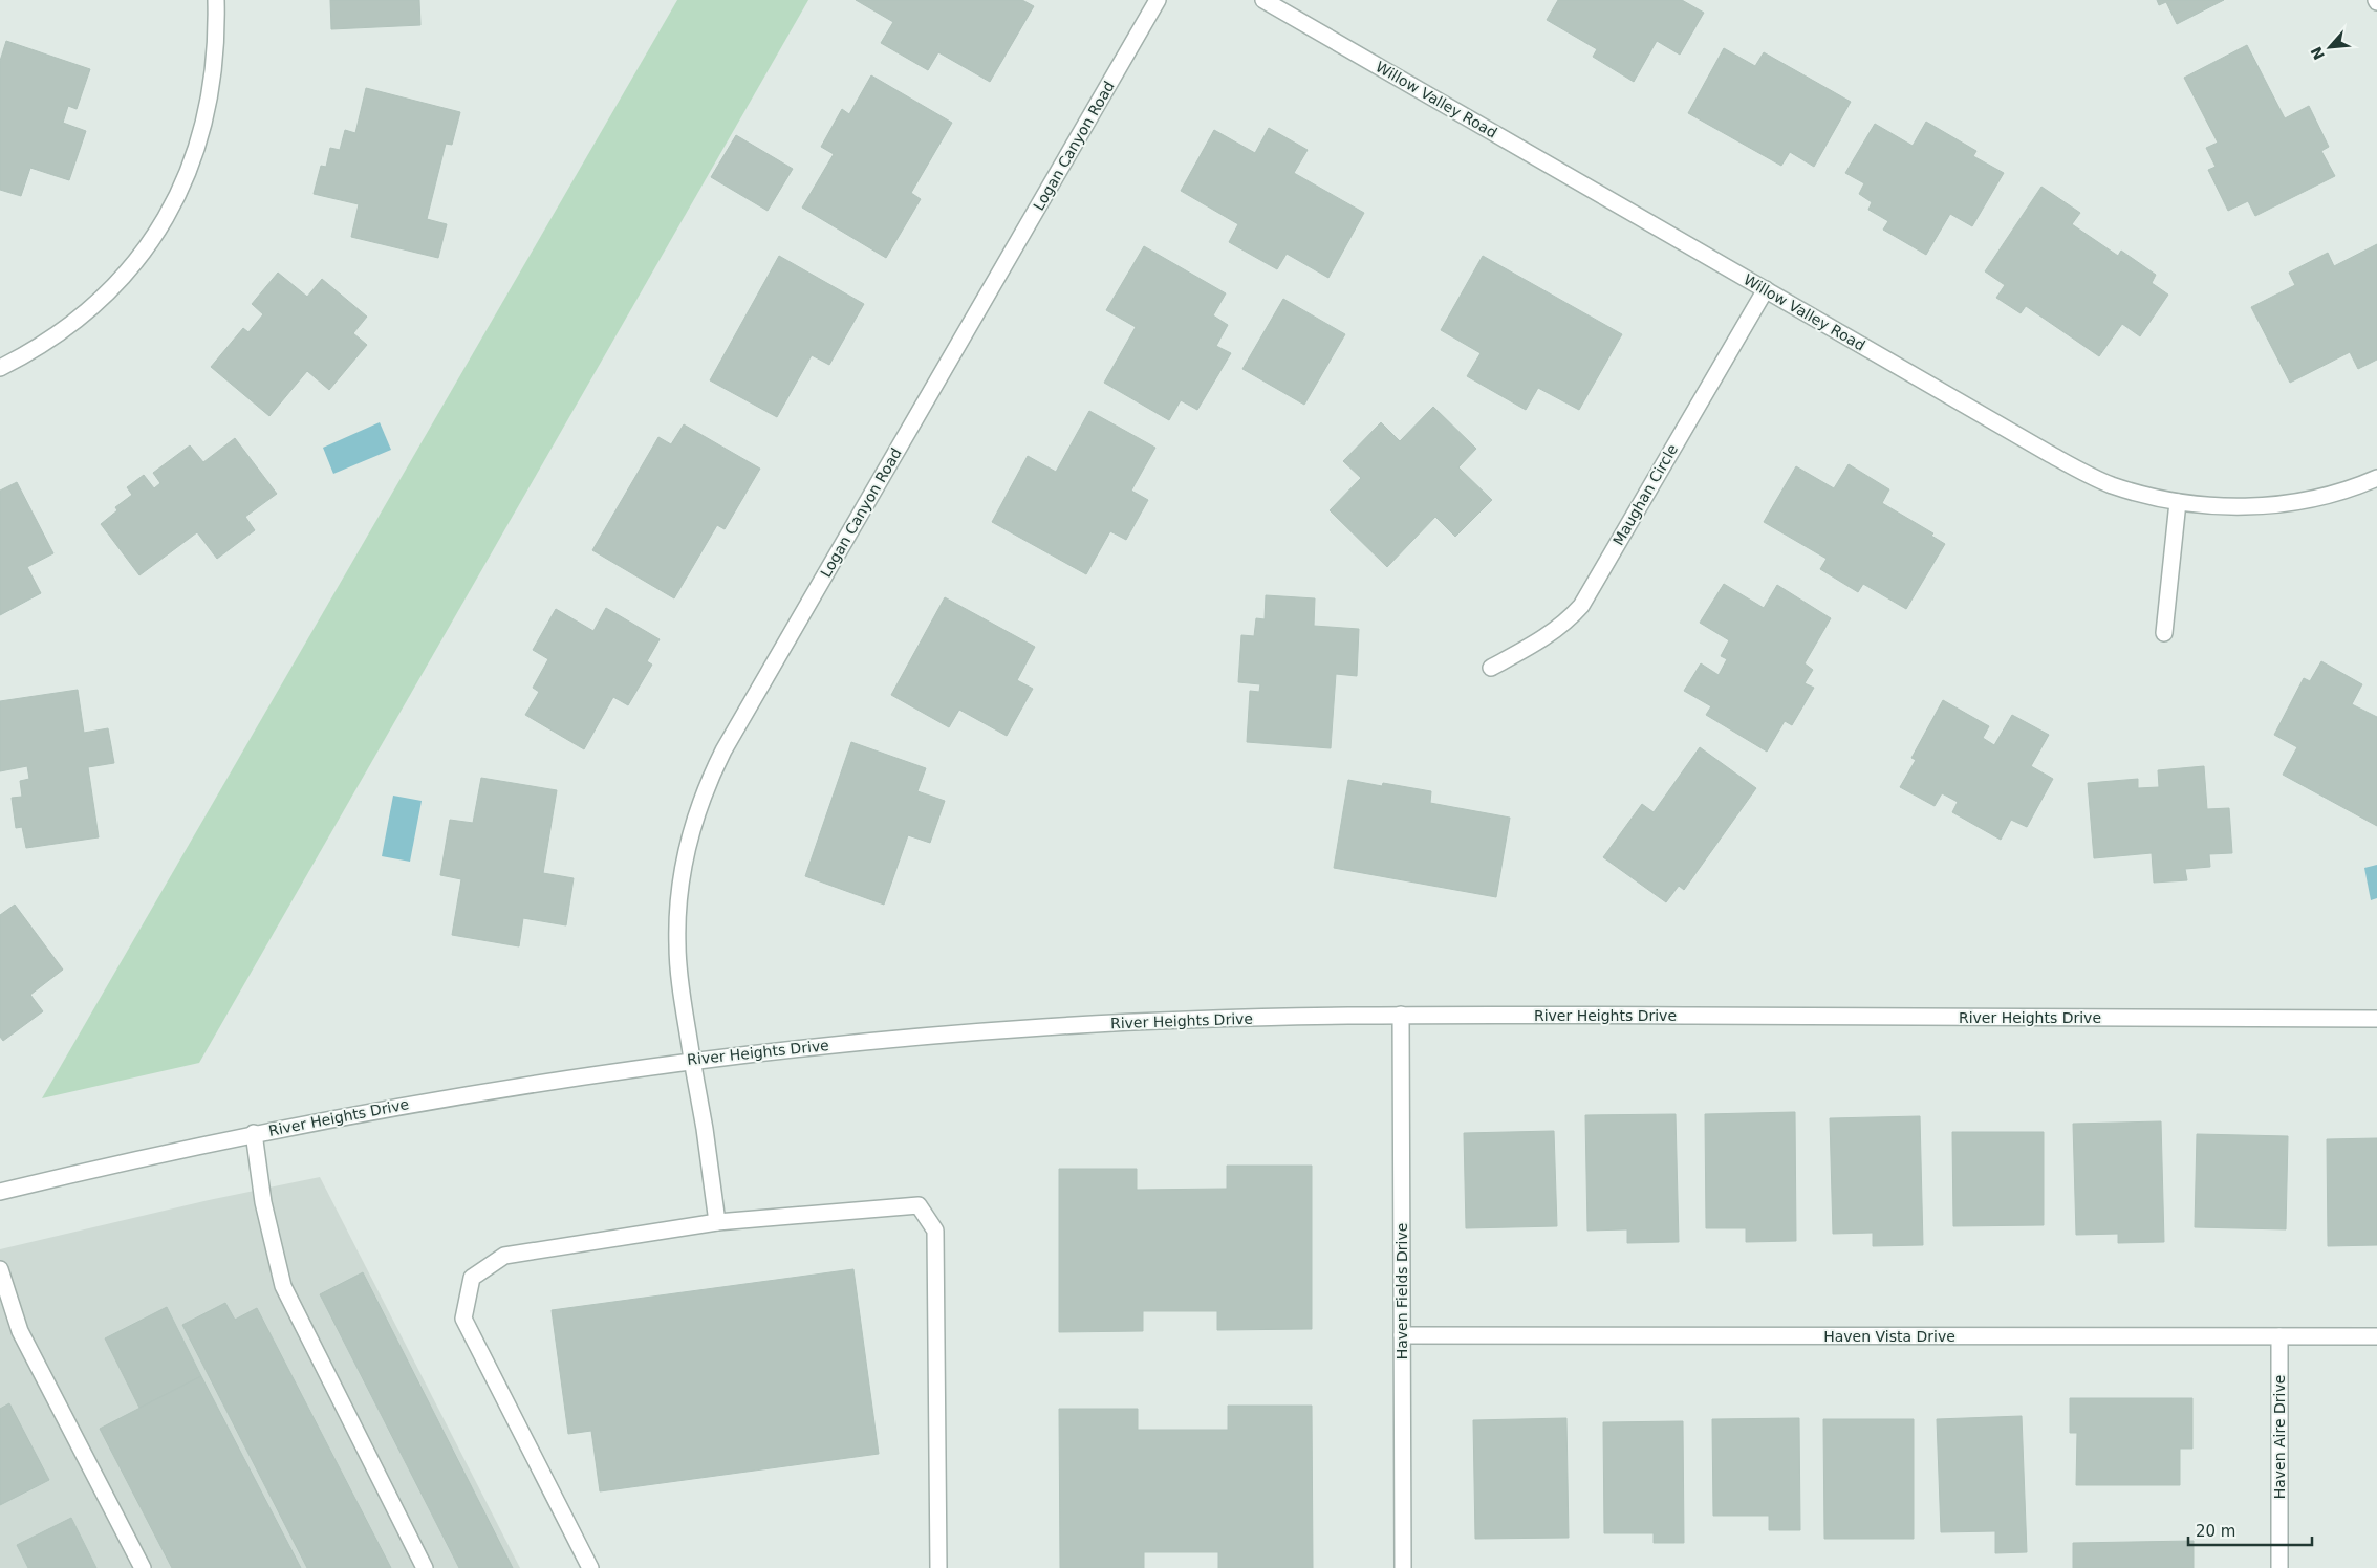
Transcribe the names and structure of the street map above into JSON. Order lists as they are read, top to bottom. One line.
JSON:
{"streets":{"street":["Willow Valley Road","Logan Canyon Road","Maughan Circle","River Heights Drive","Haven Fields Drive","Haven Vista Drive","Haven Aire Drive"]},"crossings":[["Willow Valley Road","Maughan Circle"],["Logan Canyon Road","River Heights Drive"],["River Heights Drive","Haven Fields Drive"],["Haven Fields Drive","Haven Vista Drive"],["Haven Vista Drive","Haven Aire Drive"]],"scale_bar":"20 m","north":"bottom left"}
